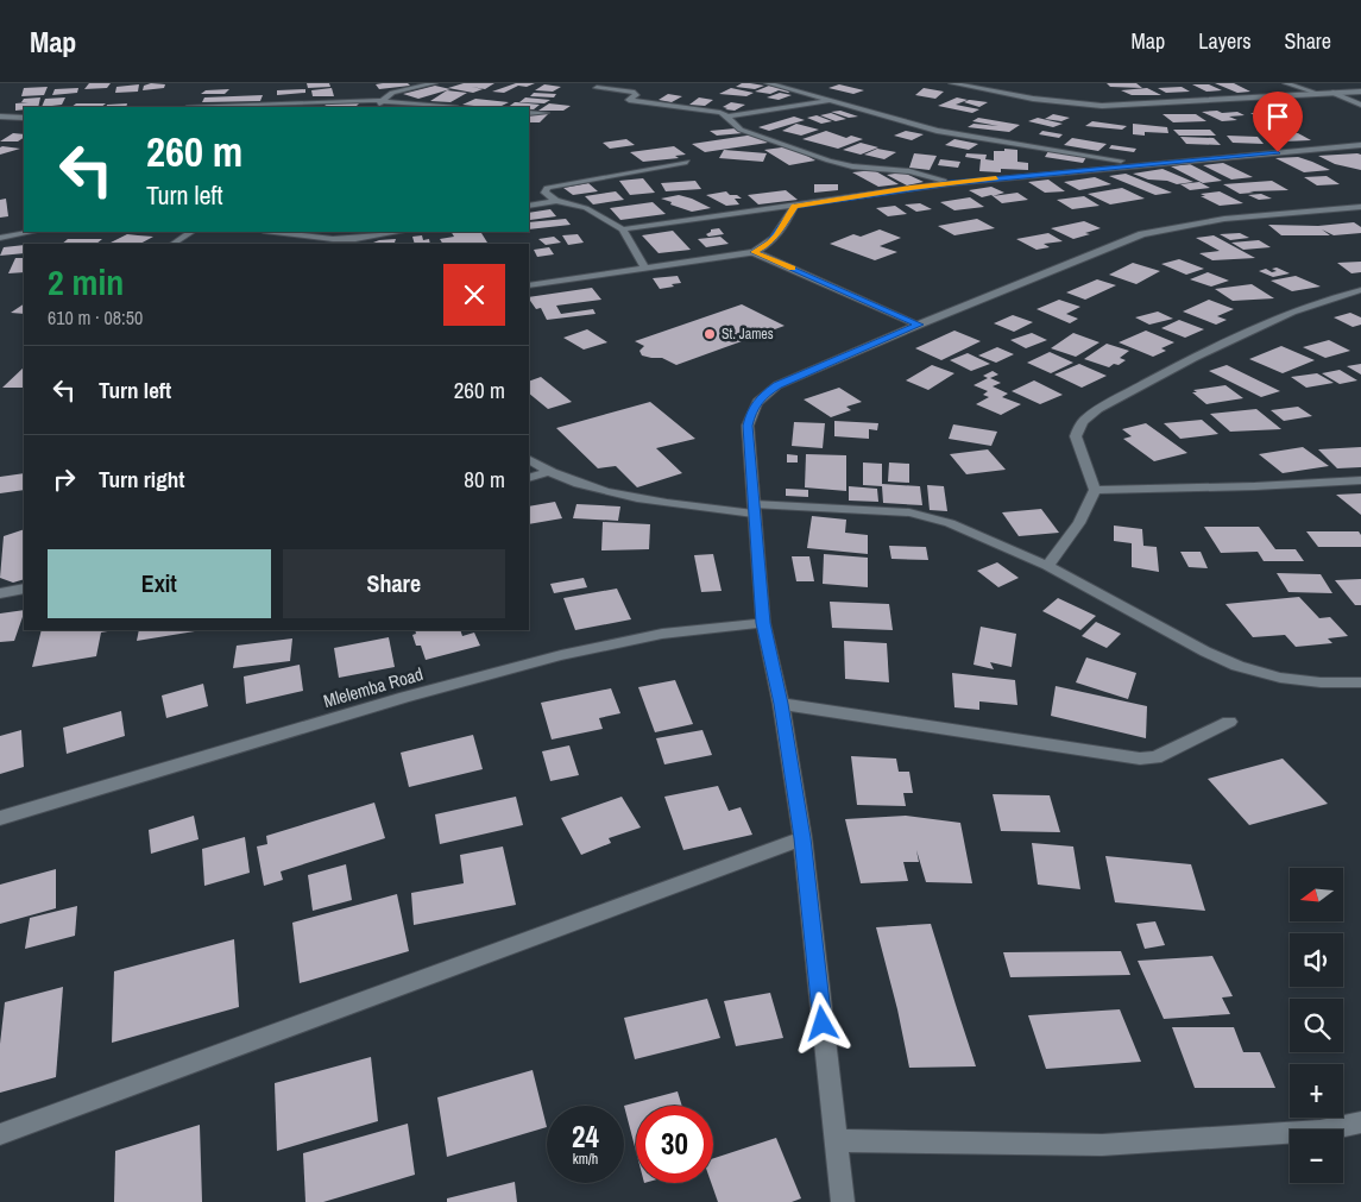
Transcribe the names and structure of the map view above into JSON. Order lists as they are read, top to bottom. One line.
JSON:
{"streets":{"street":["Mlelemba Road"]},"places":["St. James"],"north":"left","page":{"header":"Map","nav":["Map","Layers","Share"],"turn":["260 m","Turn left"],"heading":["2 min","610 m · 08:50"],"list":[{"name":"Turn left","value":"260 m"},{"name":"Turn right","value":"80 m"}],"buttons":["Exit","Share"],"map_buttons":["+","−"],"speed":"24 km/h","limit":"30"}}
